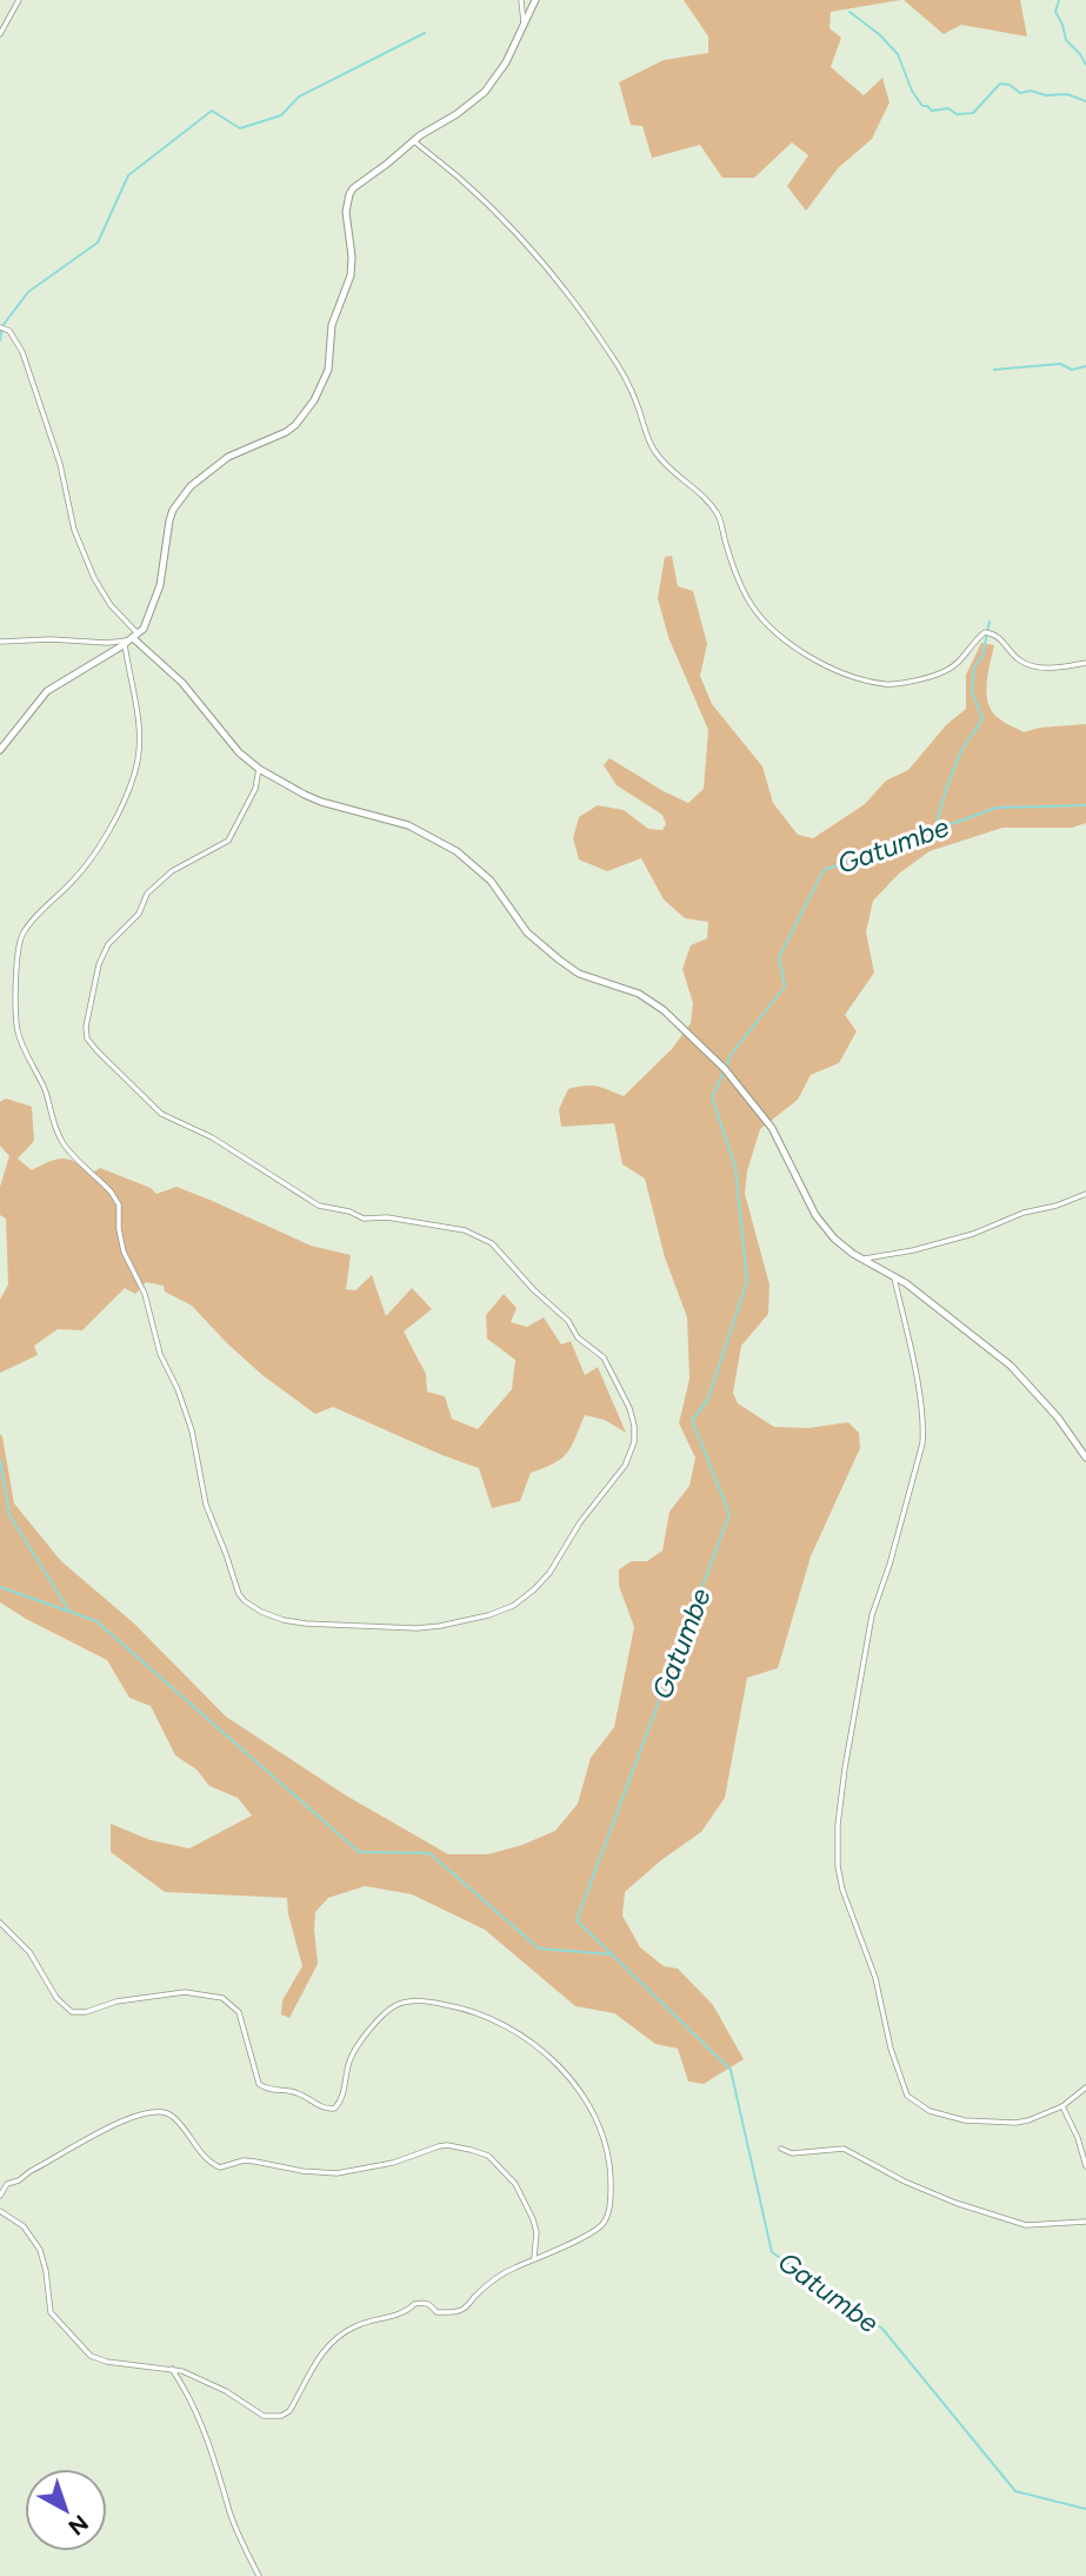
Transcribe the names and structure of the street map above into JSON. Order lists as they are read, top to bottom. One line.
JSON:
{"water":["Gatumbe"],"north":"bottom right"}
